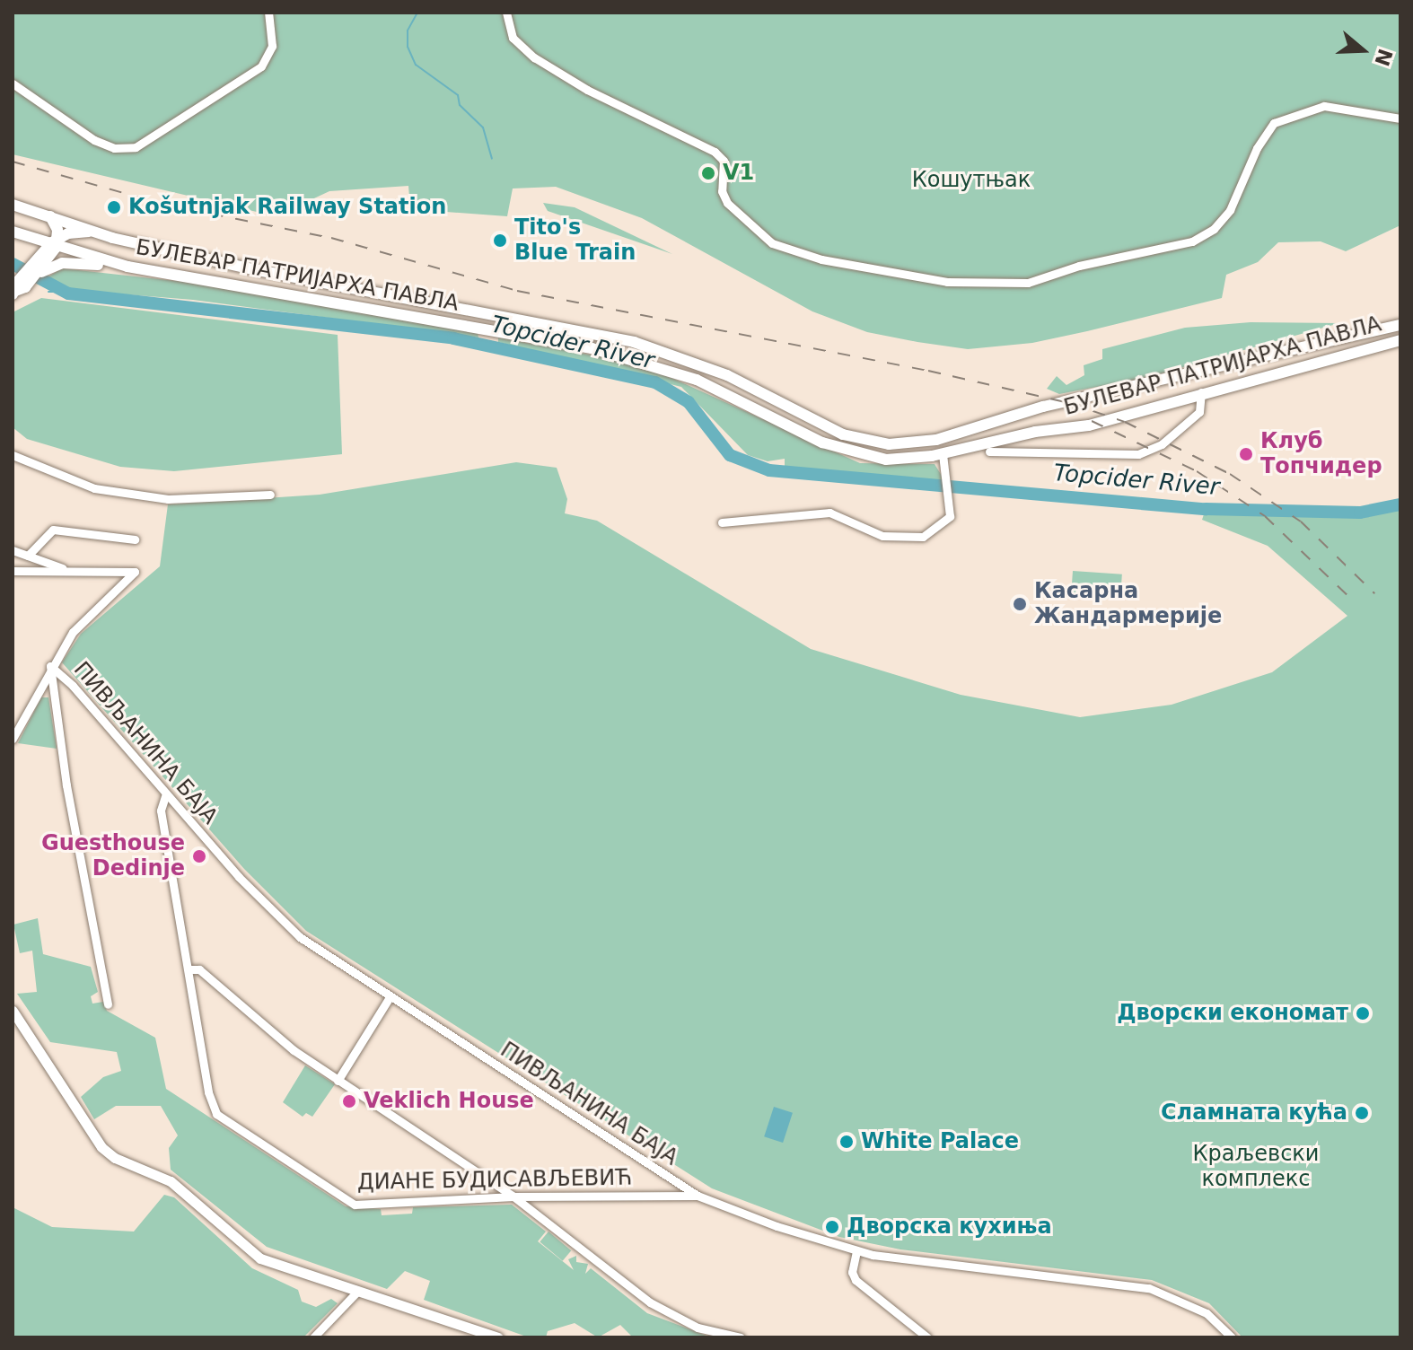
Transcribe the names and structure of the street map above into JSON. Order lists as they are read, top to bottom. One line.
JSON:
{"streets":{"main road":["БУЛЕВАР ПАТРИЈАРХА ПАВЛА"],"street":["ПИВЉАНИНА БАЈА","ДИАНЕ БУДИСАВЉЕВИЋ"]},"crossings":[["ПИВЉАНИНА БАЈА","ДИАНЕ БУДИСАВЉЕВИЋ"]],"water":["Topcider River"],"parks":["Кошутњак","Краљевски комплекс"],"places":["V1","Košutnjak Railway Station","Tito's Blue Train","Клуб Топчидер","Касарна Жандармерије","Guesthouse Dedinje","Дворски економат","Veklich House","Сламната кућа","White Palace","Дворска кухиња"],"north":"right"}
